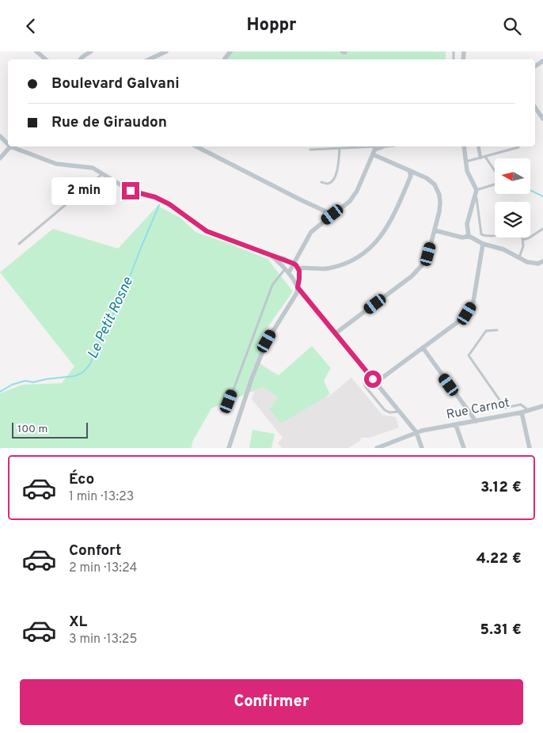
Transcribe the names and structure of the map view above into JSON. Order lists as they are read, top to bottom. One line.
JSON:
{"streets":{"street":["Rue Carnot"]},"water":["Le Petit Rosne"],"scale_bar":"100 m","north":"left","page":{"header":"Hoppr","banner":["Boulevard Galvani","Rue de Giraudon"],"bubble":"2 min","scale":"100 m","list":[{"name":"Éco","note":"1 min · 13:23","value":"3.12 €"},{"name":"Confort","note":"2 min · 13:24","value":"4.22 €"},{"name":"XL","note":"3 min · 13:25","value":"5.31 €"}],"buttons":"Confirmer"}}
